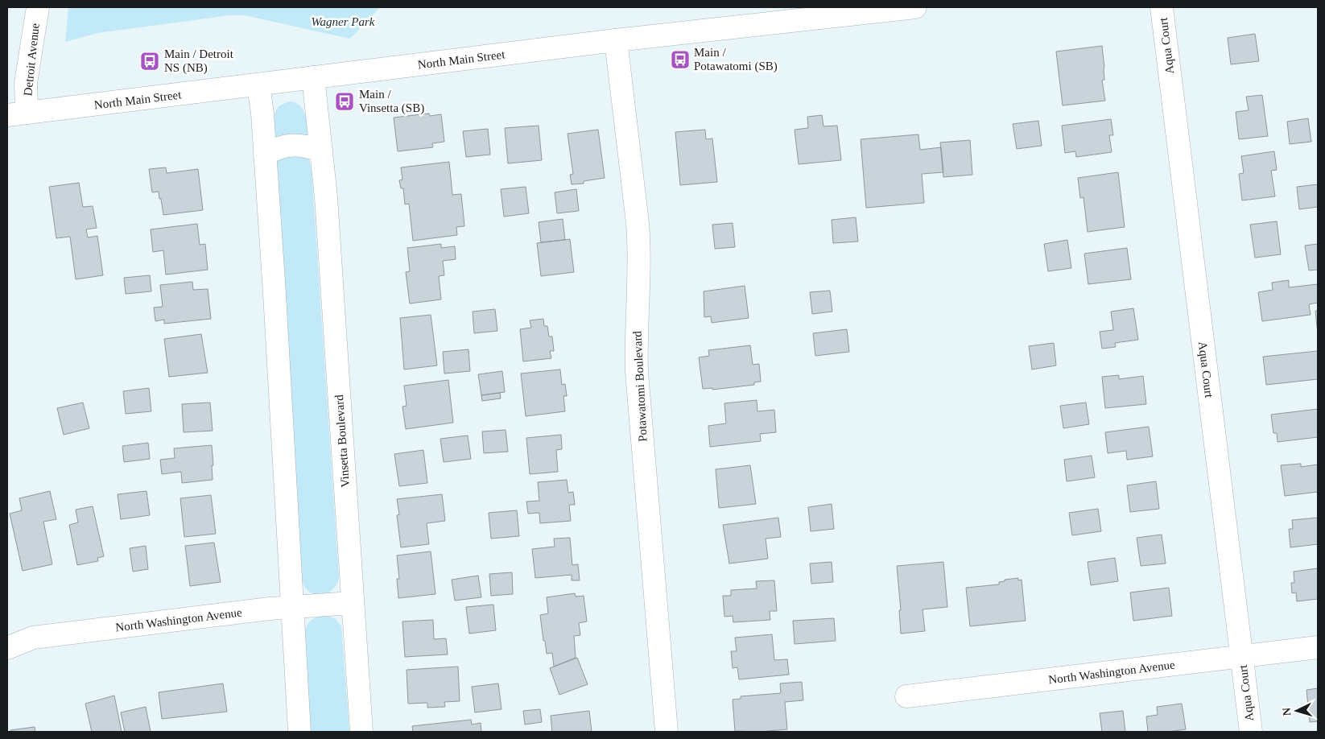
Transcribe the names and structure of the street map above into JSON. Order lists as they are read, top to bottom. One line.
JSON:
{"streets":{"street":["Aqua Court","Detroit Avenue","North Main Street","Potawatomi Boulevard","Vinsetta Boulevard","North Washington Avenue"]},"crossings":[["Aqua Court","North Washington Avenue"],["Detroit Avenue","North Main Street"],["North Main Street","Potawatomi Boulevard"],["North Main Street","Vinsetta Boulevard"],["Vinsetta Boulevard","North Washington Avenue"]],"parks":["Wagner Park"],"places":{"bus stop":["Main / Potawatomi (SB)","Main / Detroit NS (NB)","Main / Vinsetta (SB)"]},"north":"left"}
